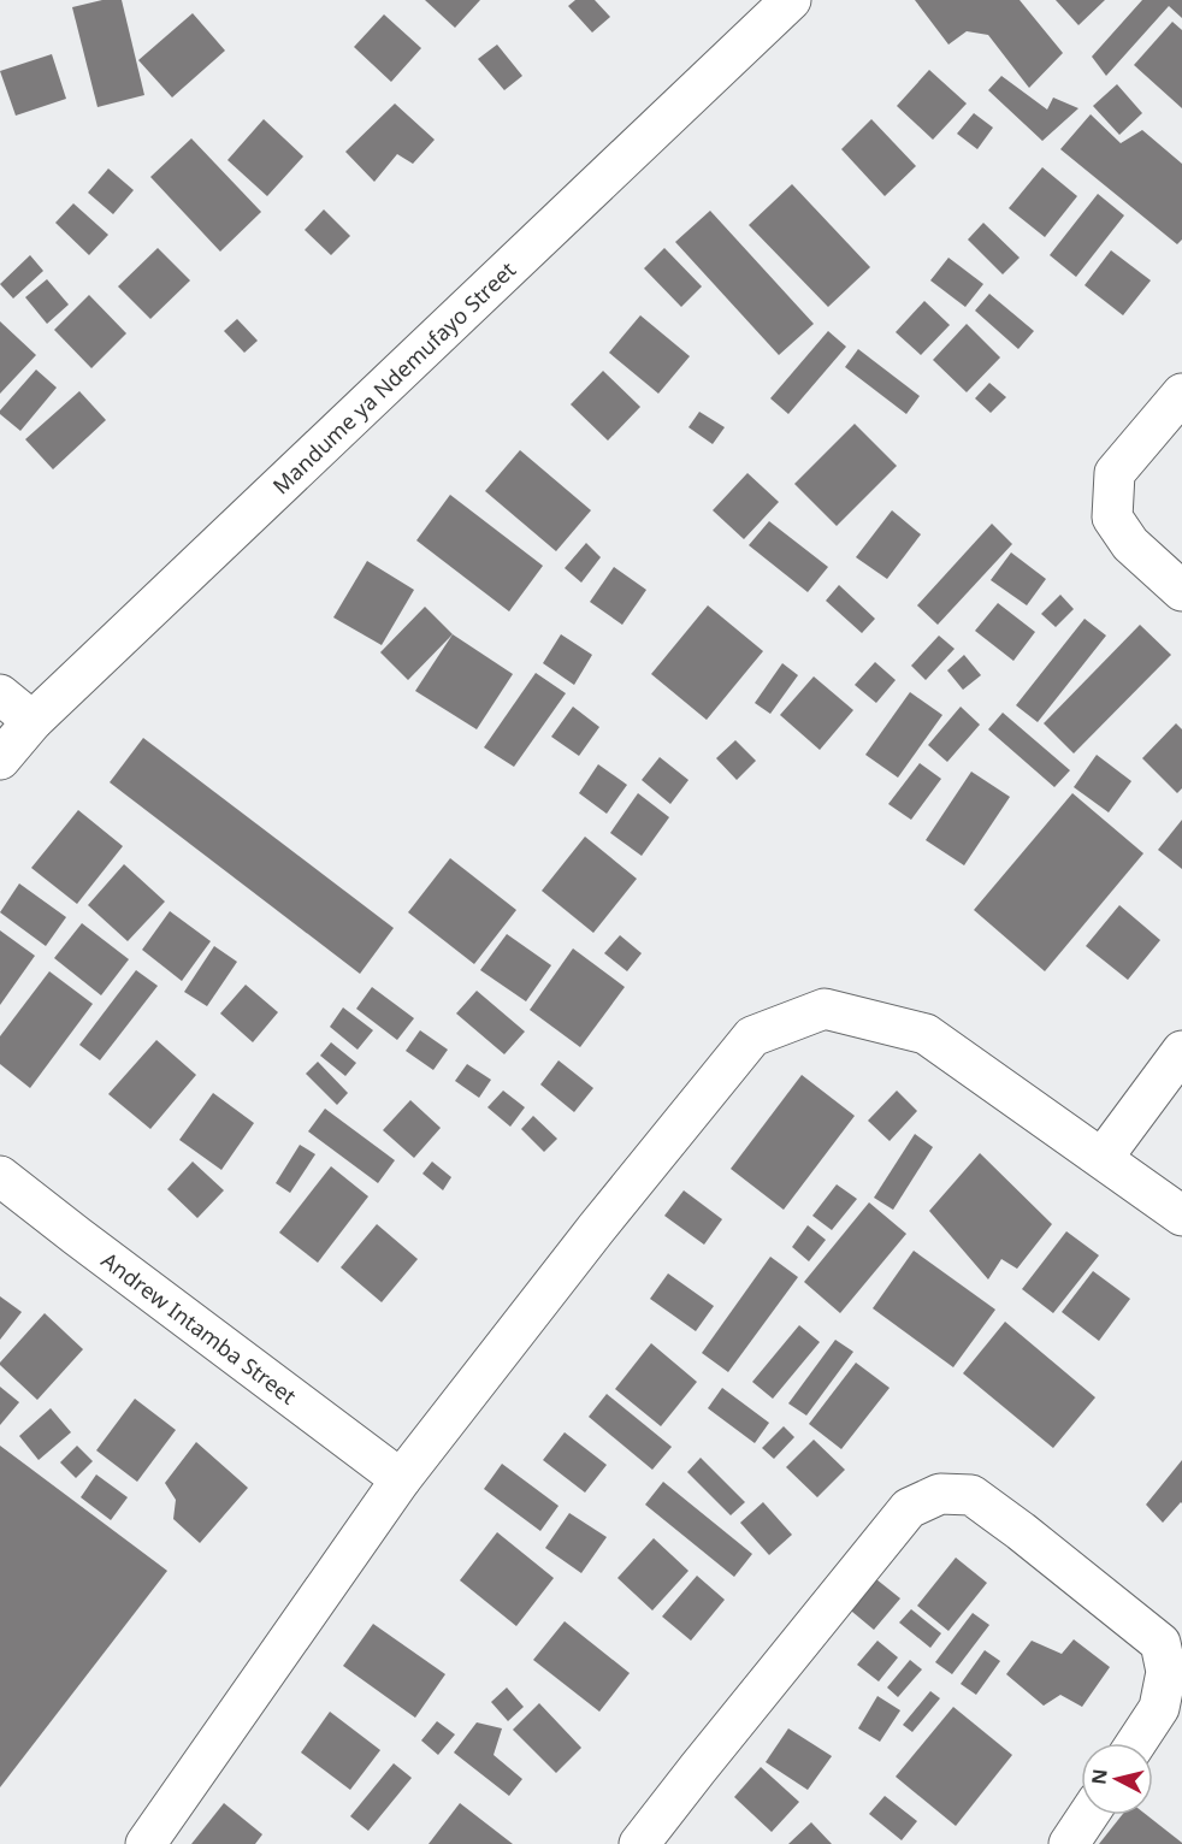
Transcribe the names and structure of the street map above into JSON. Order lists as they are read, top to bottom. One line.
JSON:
{"streets":{"street":["Mandume ya Ndemufayo Street","Andrew Intamba Street"]},"north":"left"}
